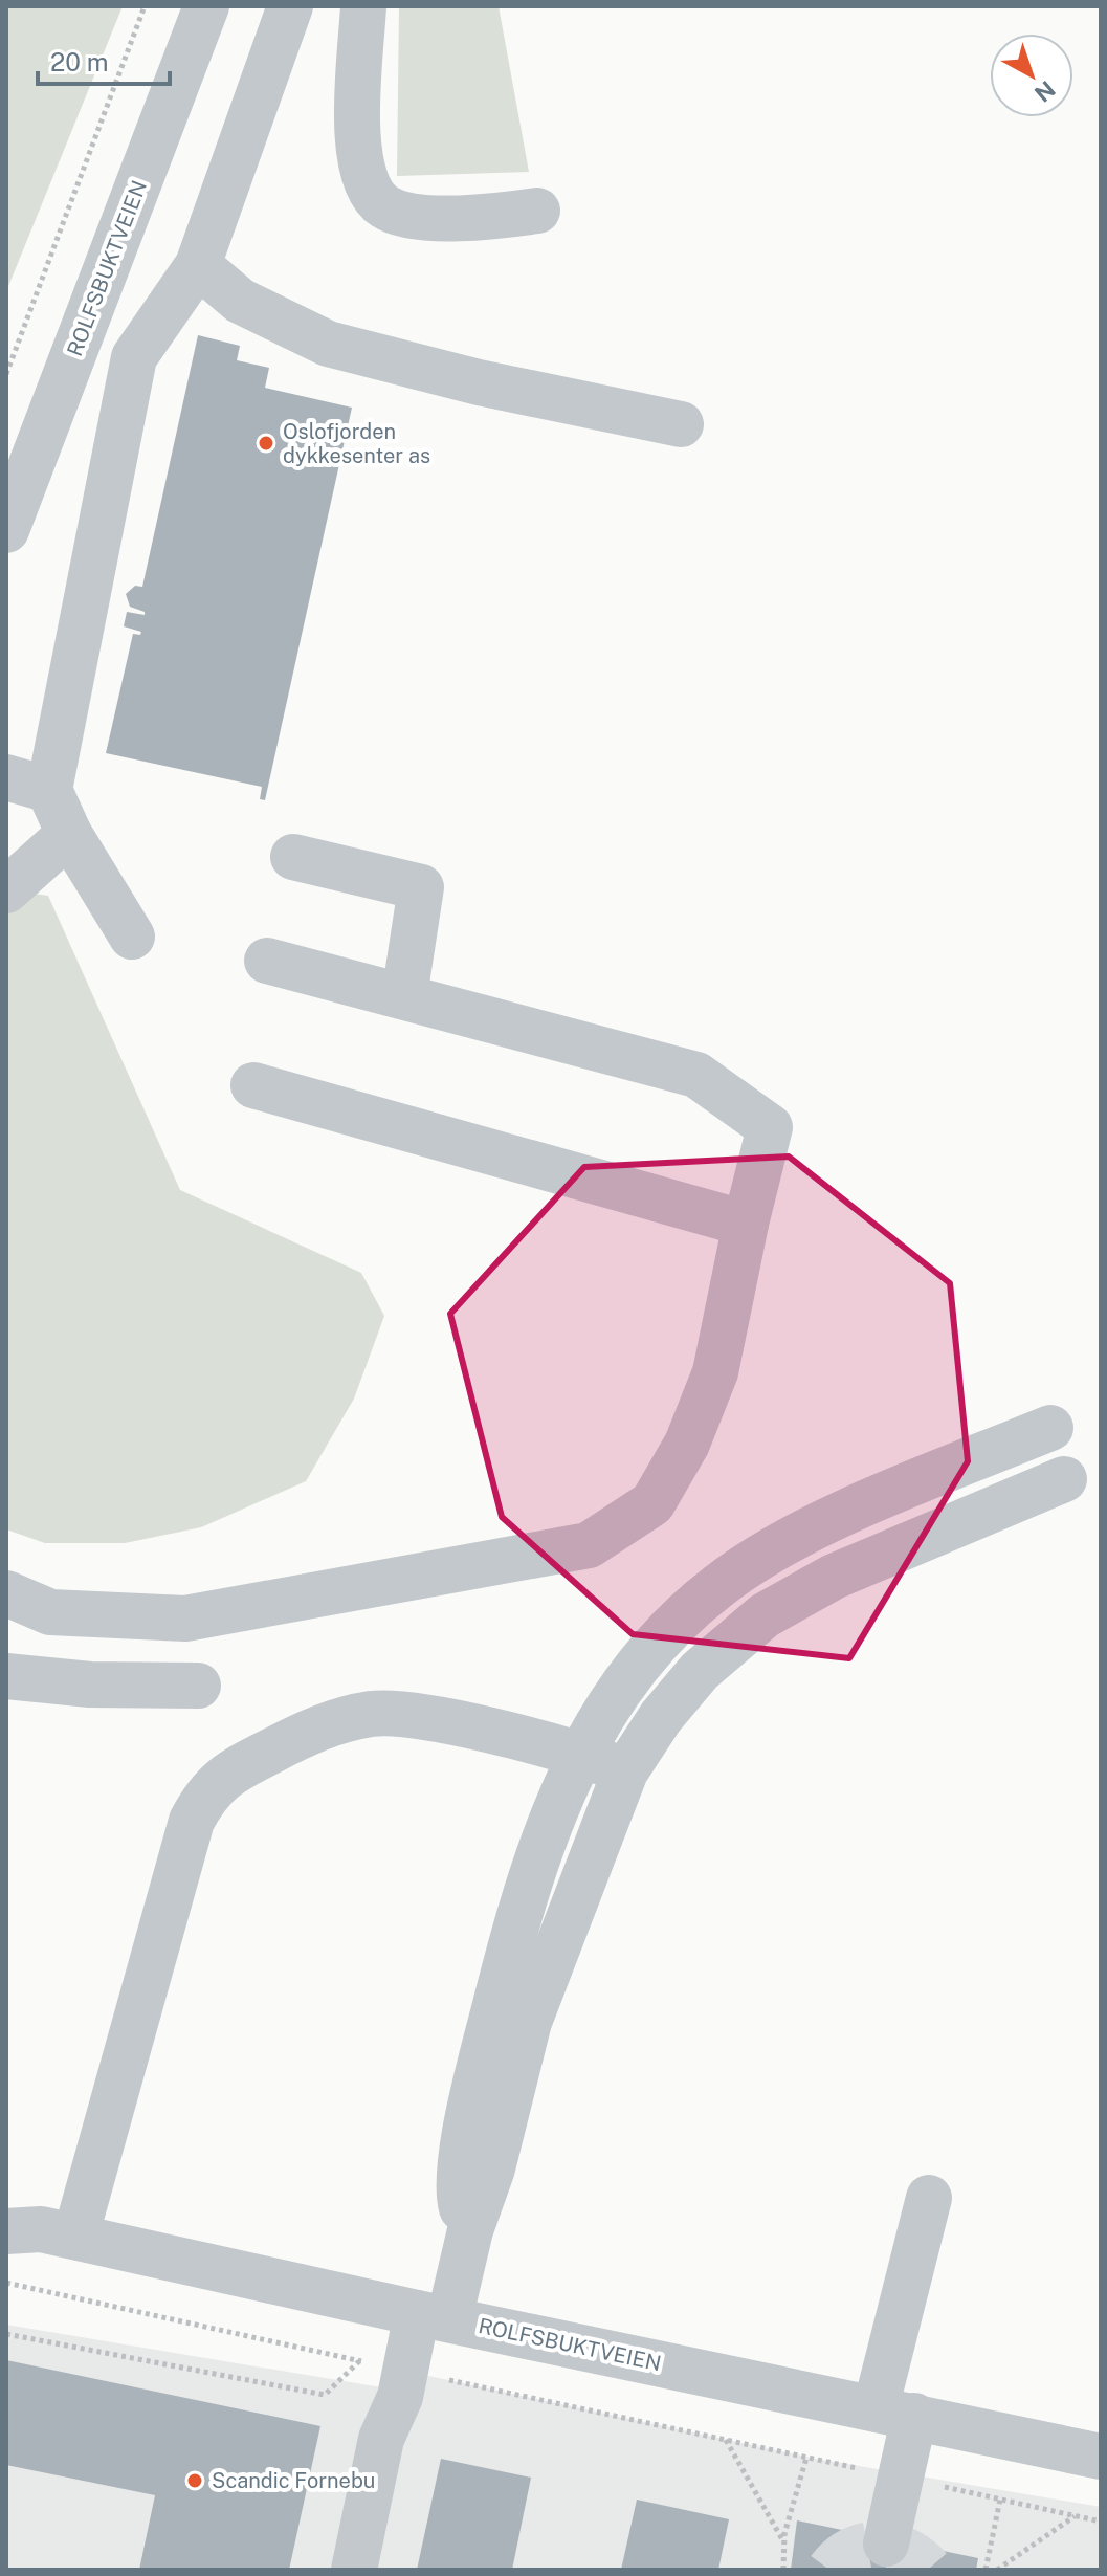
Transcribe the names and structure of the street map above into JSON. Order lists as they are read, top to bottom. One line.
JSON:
{"streets":{"street":["ROLFSBUKTVEIEN"]},"places":["Oslofjorden dykkesenter as","Scandic Fornebu"],"scale_bar":"20 m","north":"bottom right"}
